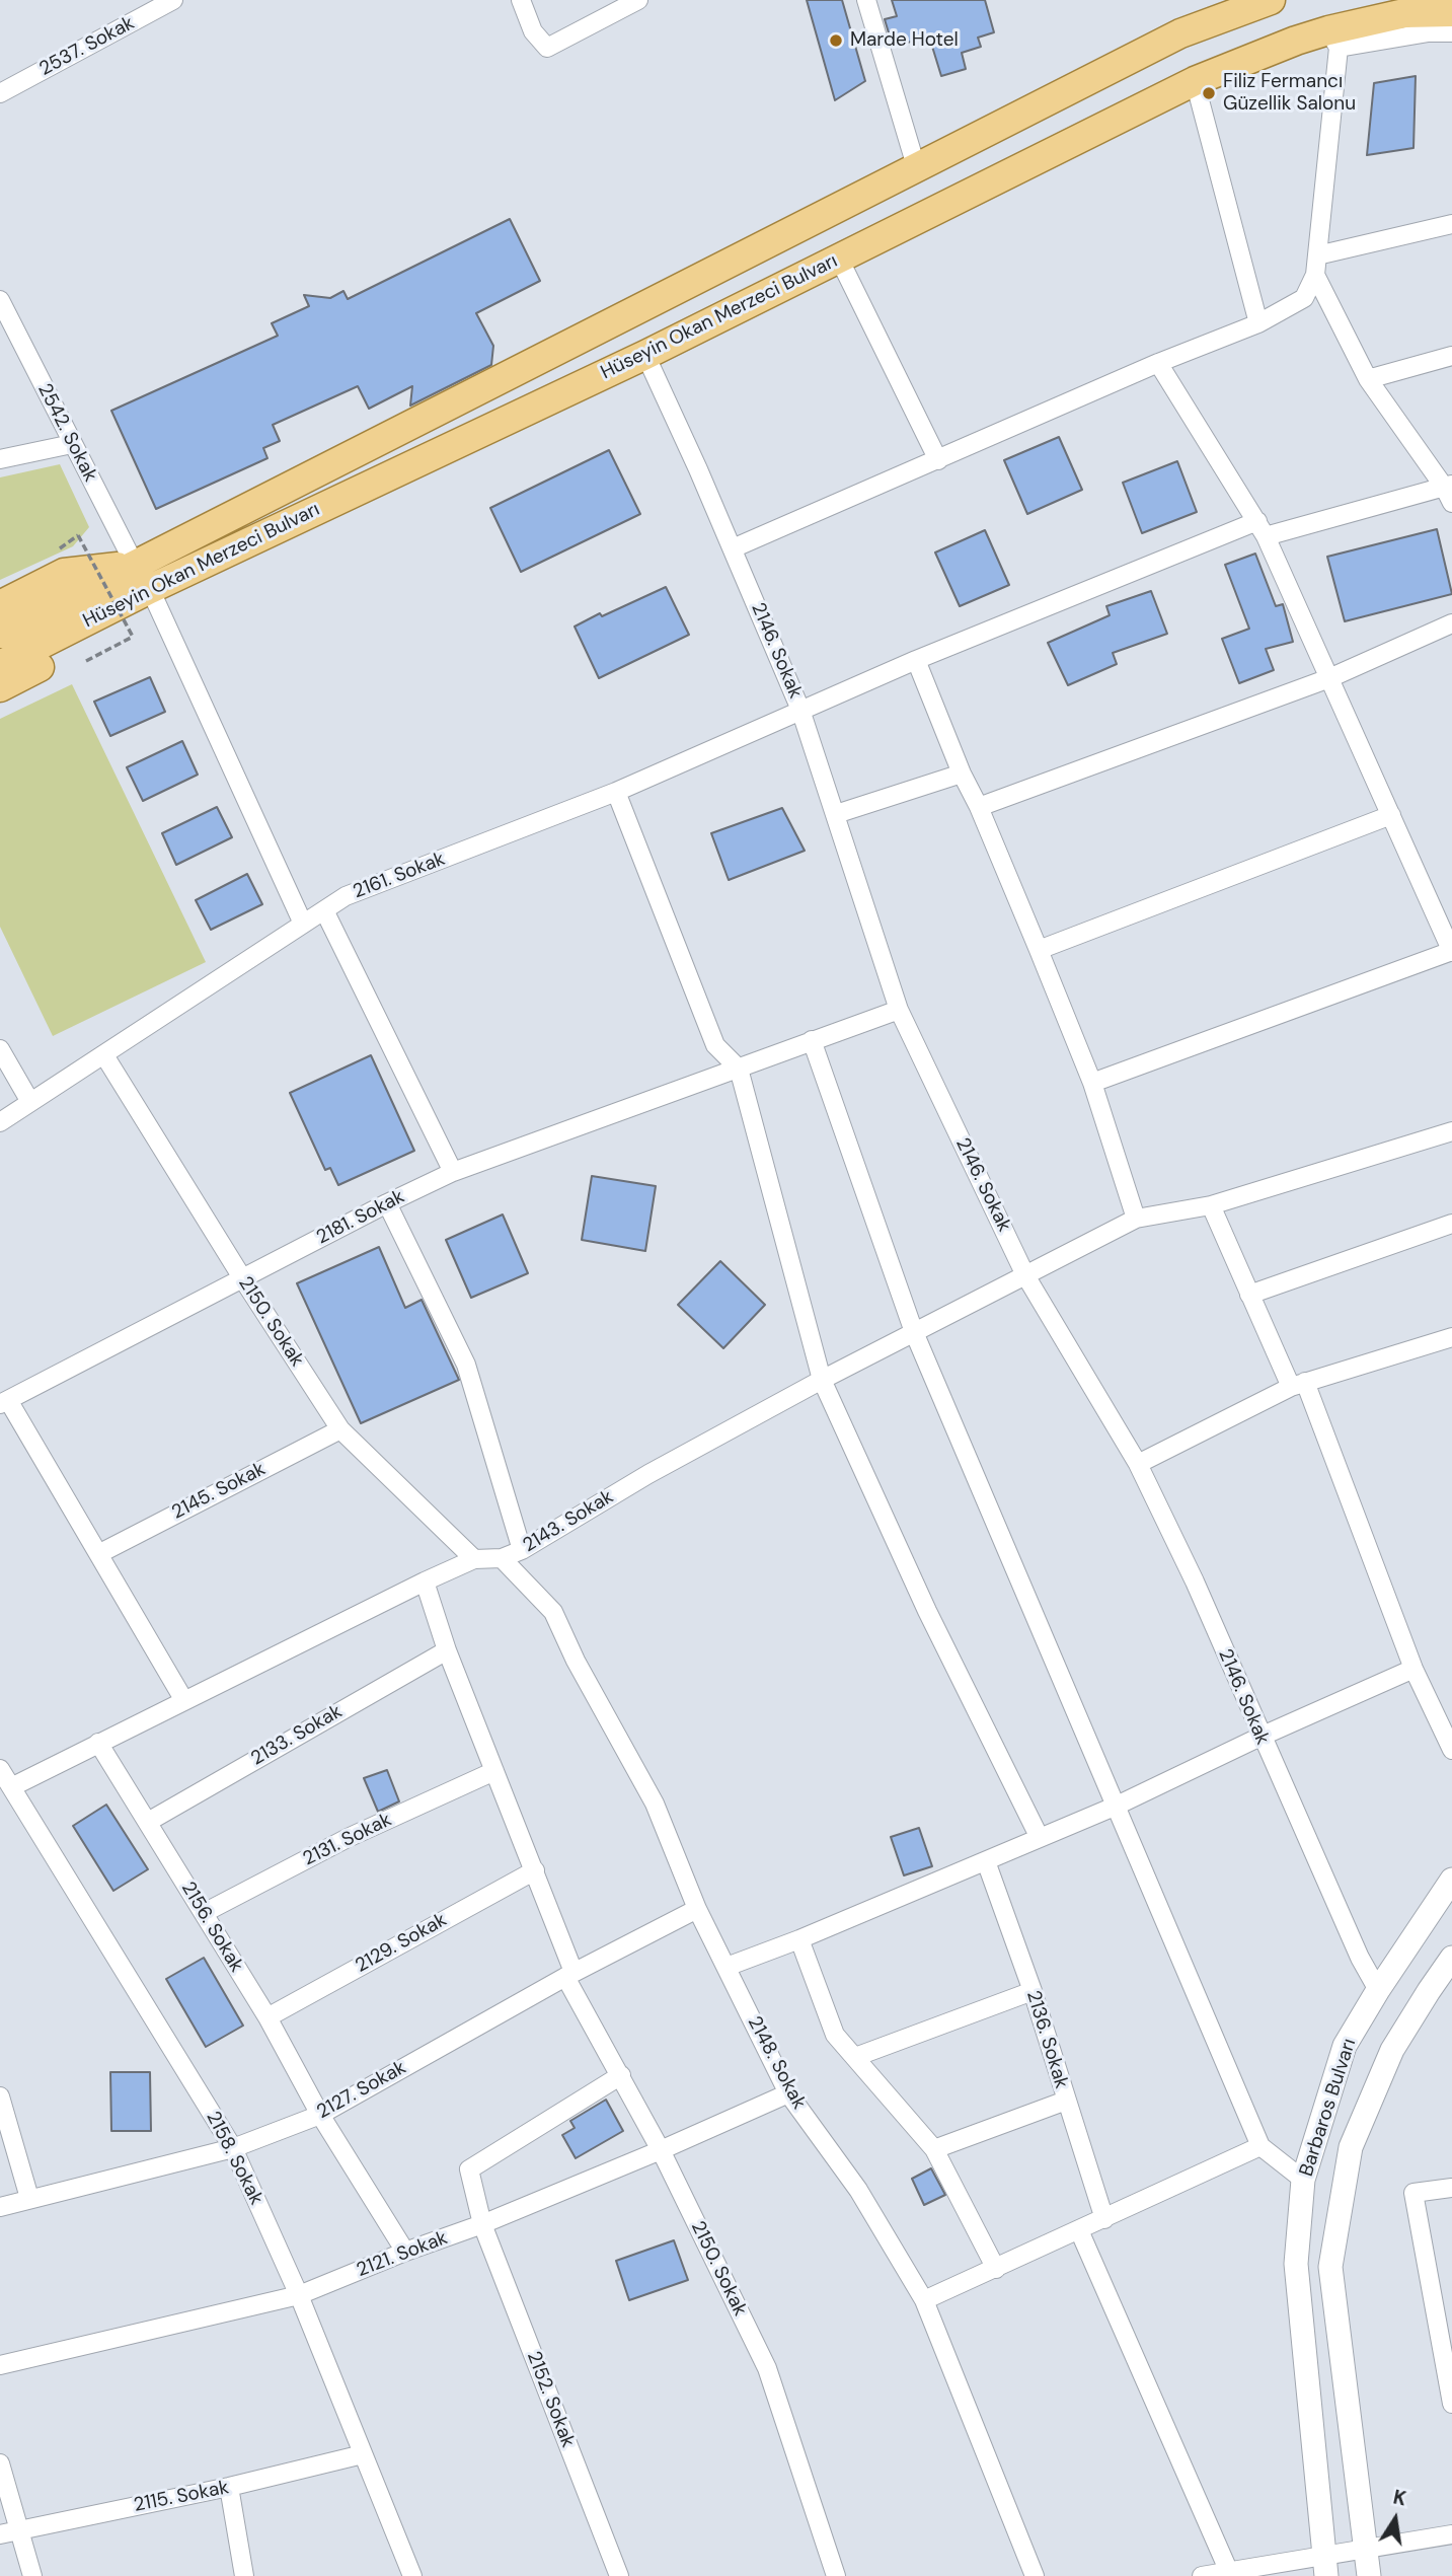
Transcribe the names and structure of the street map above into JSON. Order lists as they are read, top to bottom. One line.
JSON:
{"streets":{"main road":["Hüseyin Okan Merzeci Bulvarı"],"street":["2537. Sokak","2542. Sokak","2146. Sokak","2161. Sokak","2181. Sokak","2150. Sokak","2145. Sokak","2143. Sokak","2133. Sokak","2131. Sokak","2156. Sokak","2129. Sokak","2136. Sokak","2148. Sokak","2127. Sokak","Barbaros Bulvarı","2158. Sokak","2121. Sokak","2152. Sokak","2115. Sokak"]},"crossings":[["Hüseyin Okan Merzeci Bulvarı","2542. Sokak"],["Hüseyin Okan Merzeci Bulvarı","2146. Sokak"],["2542. Sokak","2161. Sokak"],["2146. Sokak","2161. Sokak"],["2146. Sokak","2181. Sokak"],["2146. Sokak","2143. Sokak"],["2146. Sokak","Barbaros Bulvarı"],["2161. Sokak","2150. Sokak"],["2181. Sokak","2150. Sokak"],["2150. Sokak","2145. Sokak"],["2150. Sokak","2143. Sokak"],["2150. Sokak","2133. Sokak"],["2150. Sokak","2131. Sokak"],["2150. Sokak","2129. Sokak"],["2150. Sokak","2127. Sokak"],["2150. Sokak","2121. Sokak"],["2150. Sokak","2152. Sokak"],["2143. Sokak","2156. Sokak"],["2143. Sokak","2148. Sokak"],["2143. Sokak","2158. Sokak"],["2133. Sokak","2156. Sokak"],["2131. Sokak","2156. Sokak"],["2156. Sokak","2129. Sokak"],["2156. Sokak","2127. Sokak"],["2156. Sokak","2121. Sokak"],["2148. Sokak","2127. Sokak"],["2148. Sokak","2121. Sokak"],["2127. Sokak","2158. Sokak"],["2158. Sokak","2121. Sokak"],["2158. Sokak","2115. Sokak"],["2121. Sokak","2152. Sokak"]],"places":["Marde Hotel","Filiz Fermancı Güzellik Salonu"],"north":"top"}
